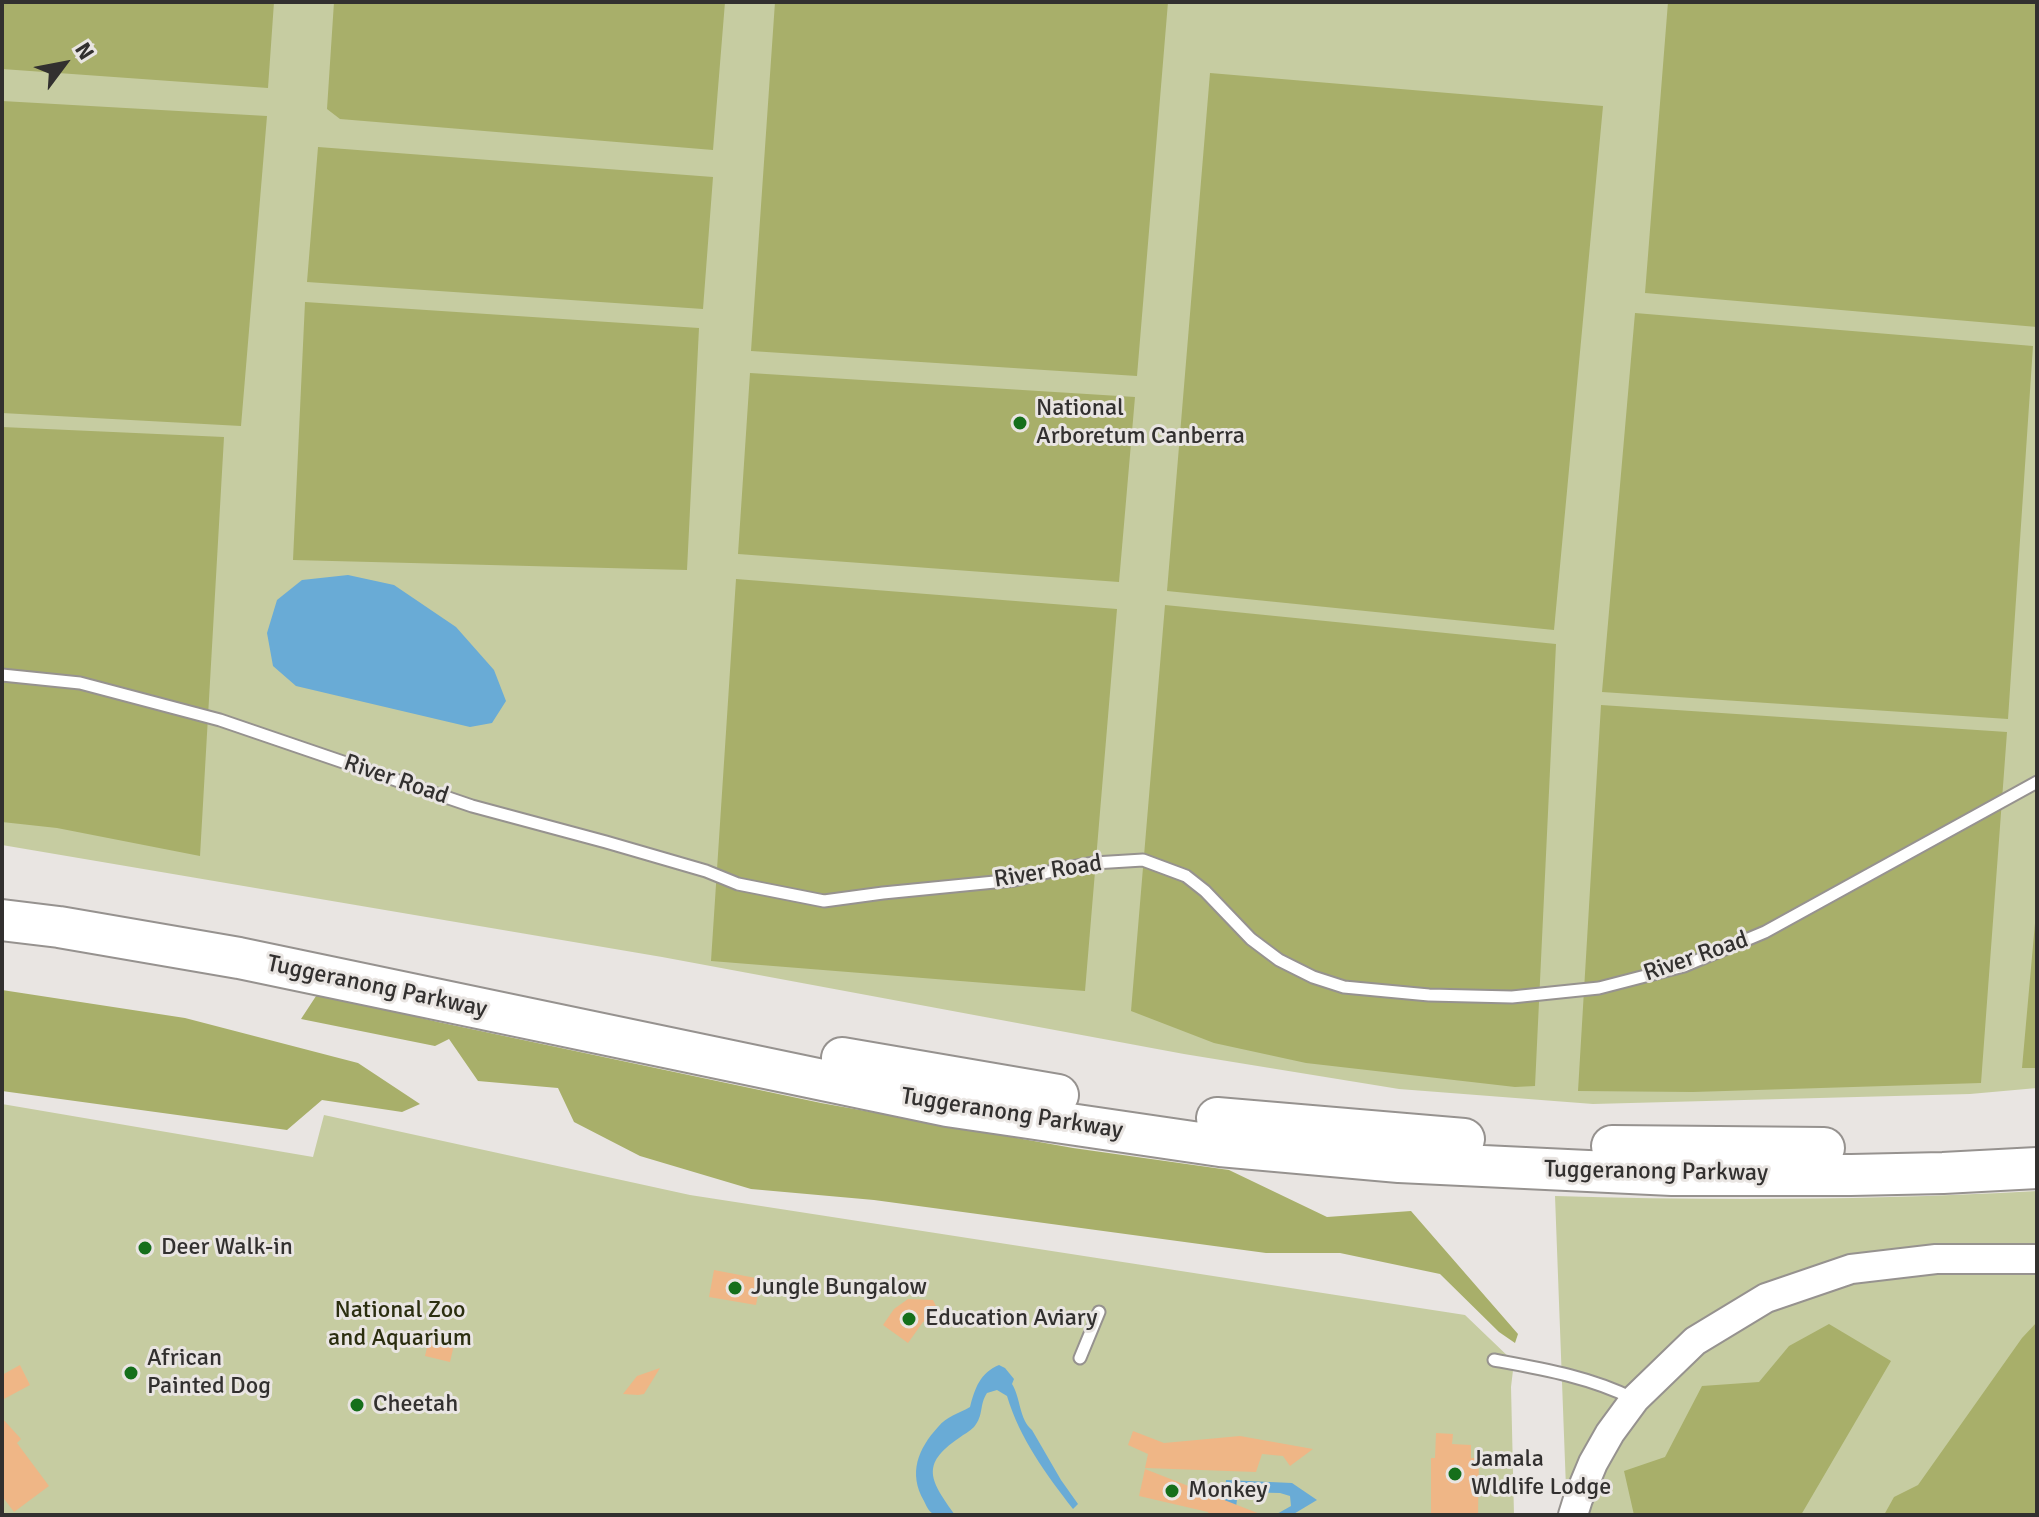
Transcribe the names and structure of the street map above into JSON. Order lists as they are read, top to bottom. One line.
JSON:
{"streets":{"highway":["Tuggeranong Parkway"],"lane":["River Road"]},"parks":["National Zoo and Aquarium"],"places":["National Arboretum Canberra","Deer Walk-in","Jungle Bungalow","Education Aviary","African Painted Dog","Cheetah","Jamala Wldlife Lodge","Monkey"],"north":"top right"}
